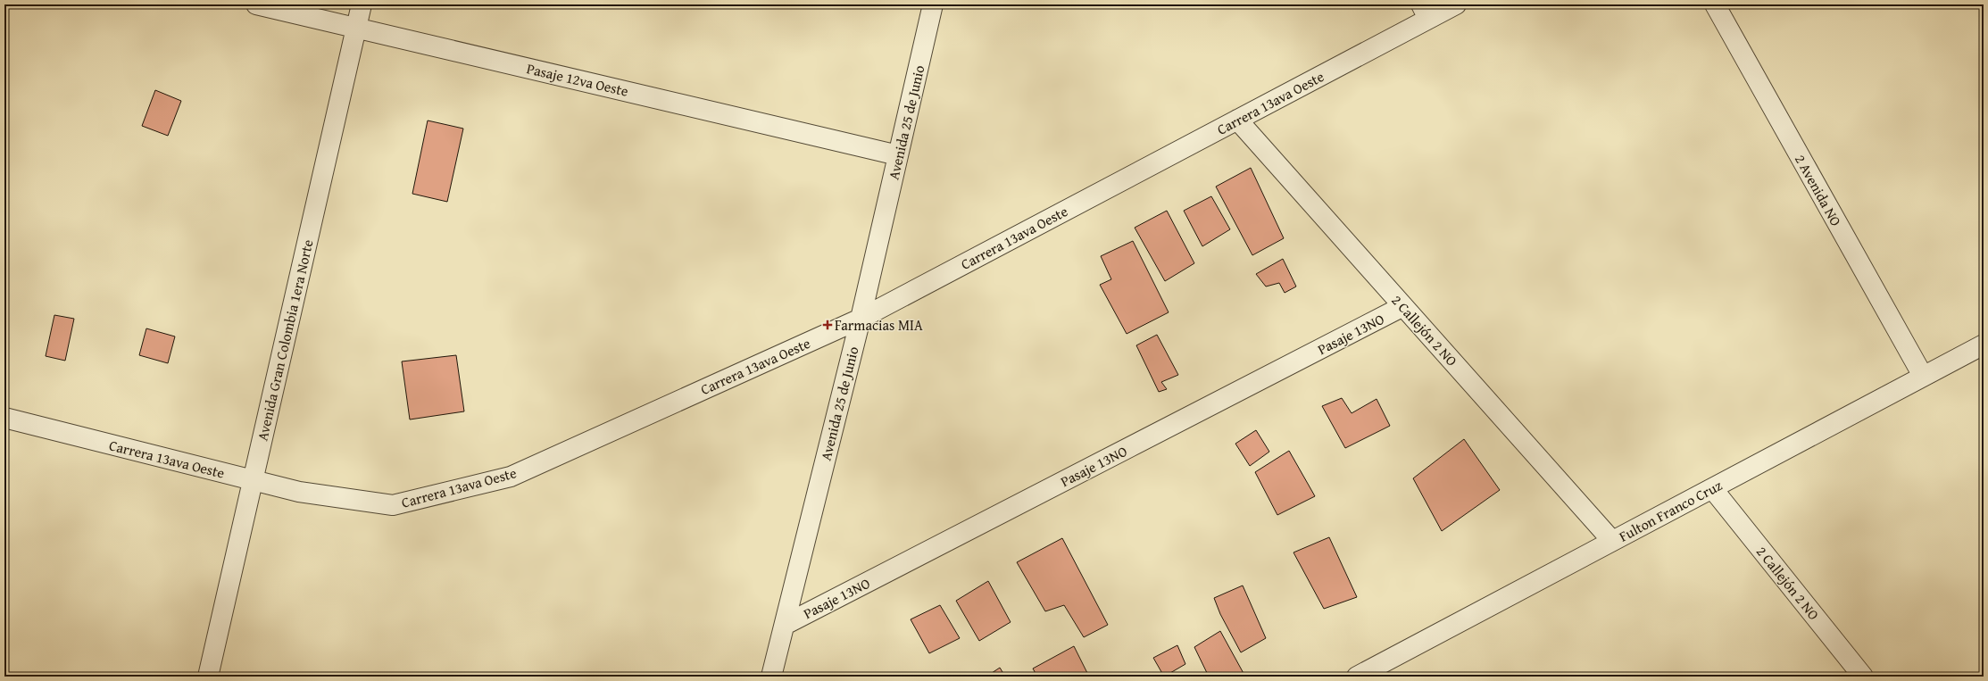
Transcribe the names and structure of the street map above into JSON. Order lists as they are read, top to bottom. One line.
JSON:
{"streets":{"street":["Pasaje 12va Oeste","Carrera 13ava Oeste","Avenida 25 de Junio","2 Avenida NO","2 Callejón 2 NO","Pasaje 13NO","Avenida Gran Colombia 1era Norte","Fulton Franco Cruz"]},"crossings":[["Pasaje 12va Oeste","Avenida 25 de Junio"],["Pasaje 12va Oeste","Avenida Gran Colombia 1era Norte"],["Carrera 13ava Oeste","Avenida 25 de Junio"],["Carrera 13ava Oeste","2 Callejón 2 NO"],["Carrera 13ava Oeste","Avenida Gran Colombia 1era Norte"],["Avenida 25 de Junio","Pasaje 13NO"],["2 Avenida NO","Fulton Franco Cruz"],["2 Callejón 2 NO","Pasaje 13NO"],["2 Callejón 2 NO","Fulton Franco Cruz"]],"places":{"health":["Farmacias MIA"]}}
